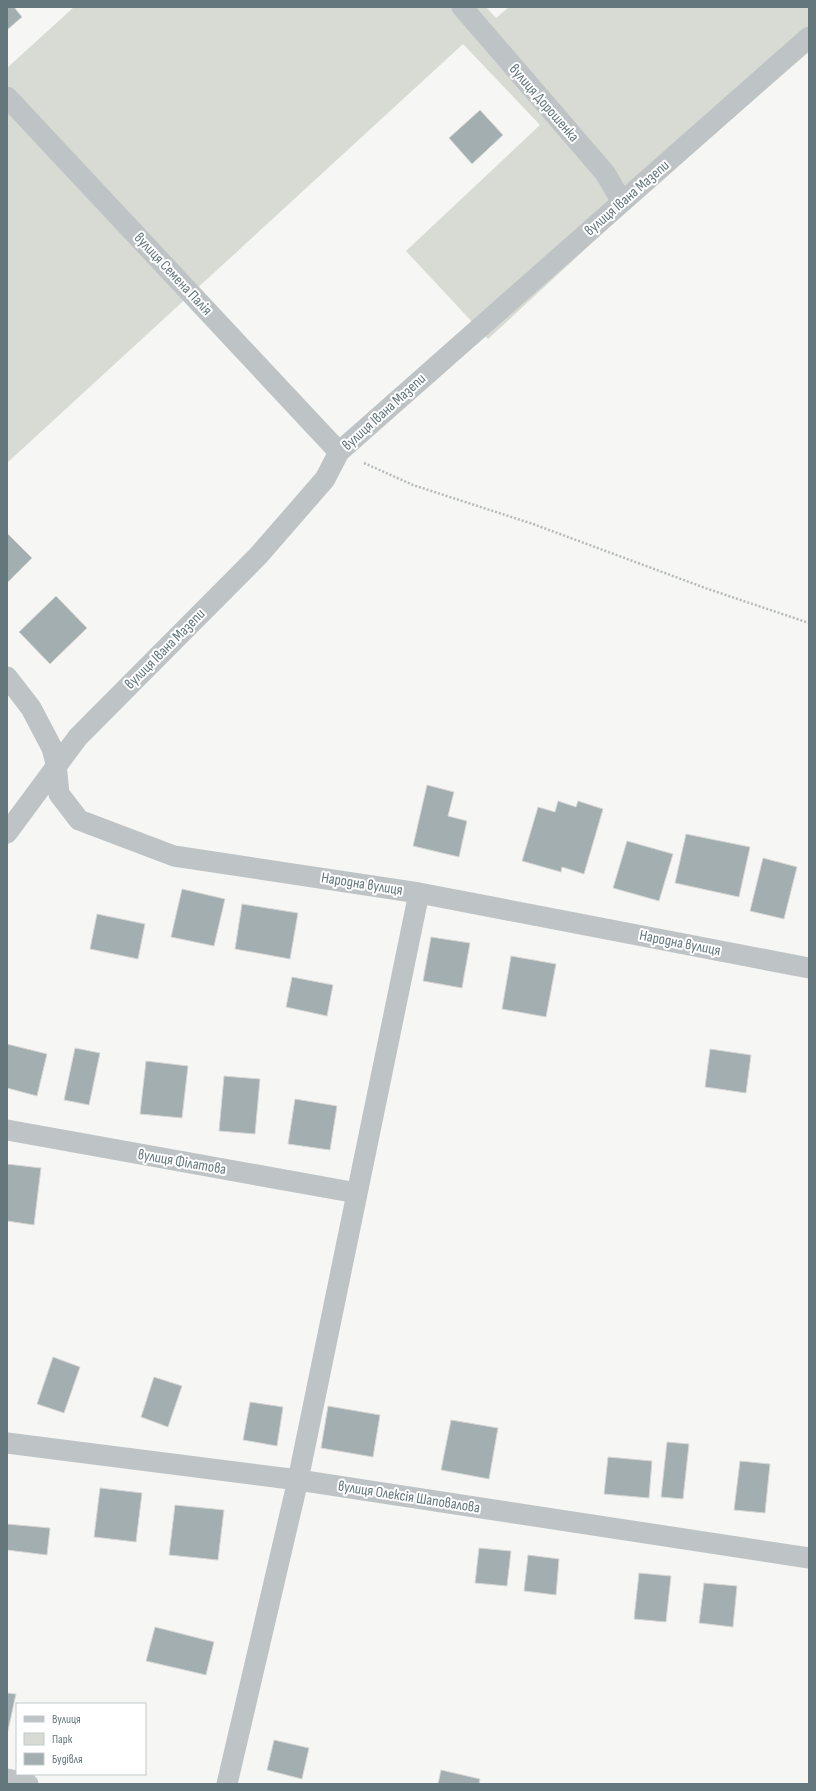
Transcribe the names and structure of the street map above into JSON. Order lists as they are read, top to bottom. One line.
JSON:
{"streets":{"street":["вулиця Дорошенка","вулиця Івана Мазепи","вулиця Семена Палія","Народна вулиця","вулиця Філатова","вулиця Олексія Шаповалова"]},"crossings":[["вулиця Дорошенка","вулиця Івана Мазепи"],["вулиця Івана Мазепи","вулиця Семена Палія"],["вулиця Івана Мазепи","Народна вулиця"]],"legend":["Вулиця","Парк","Будівля"]}
